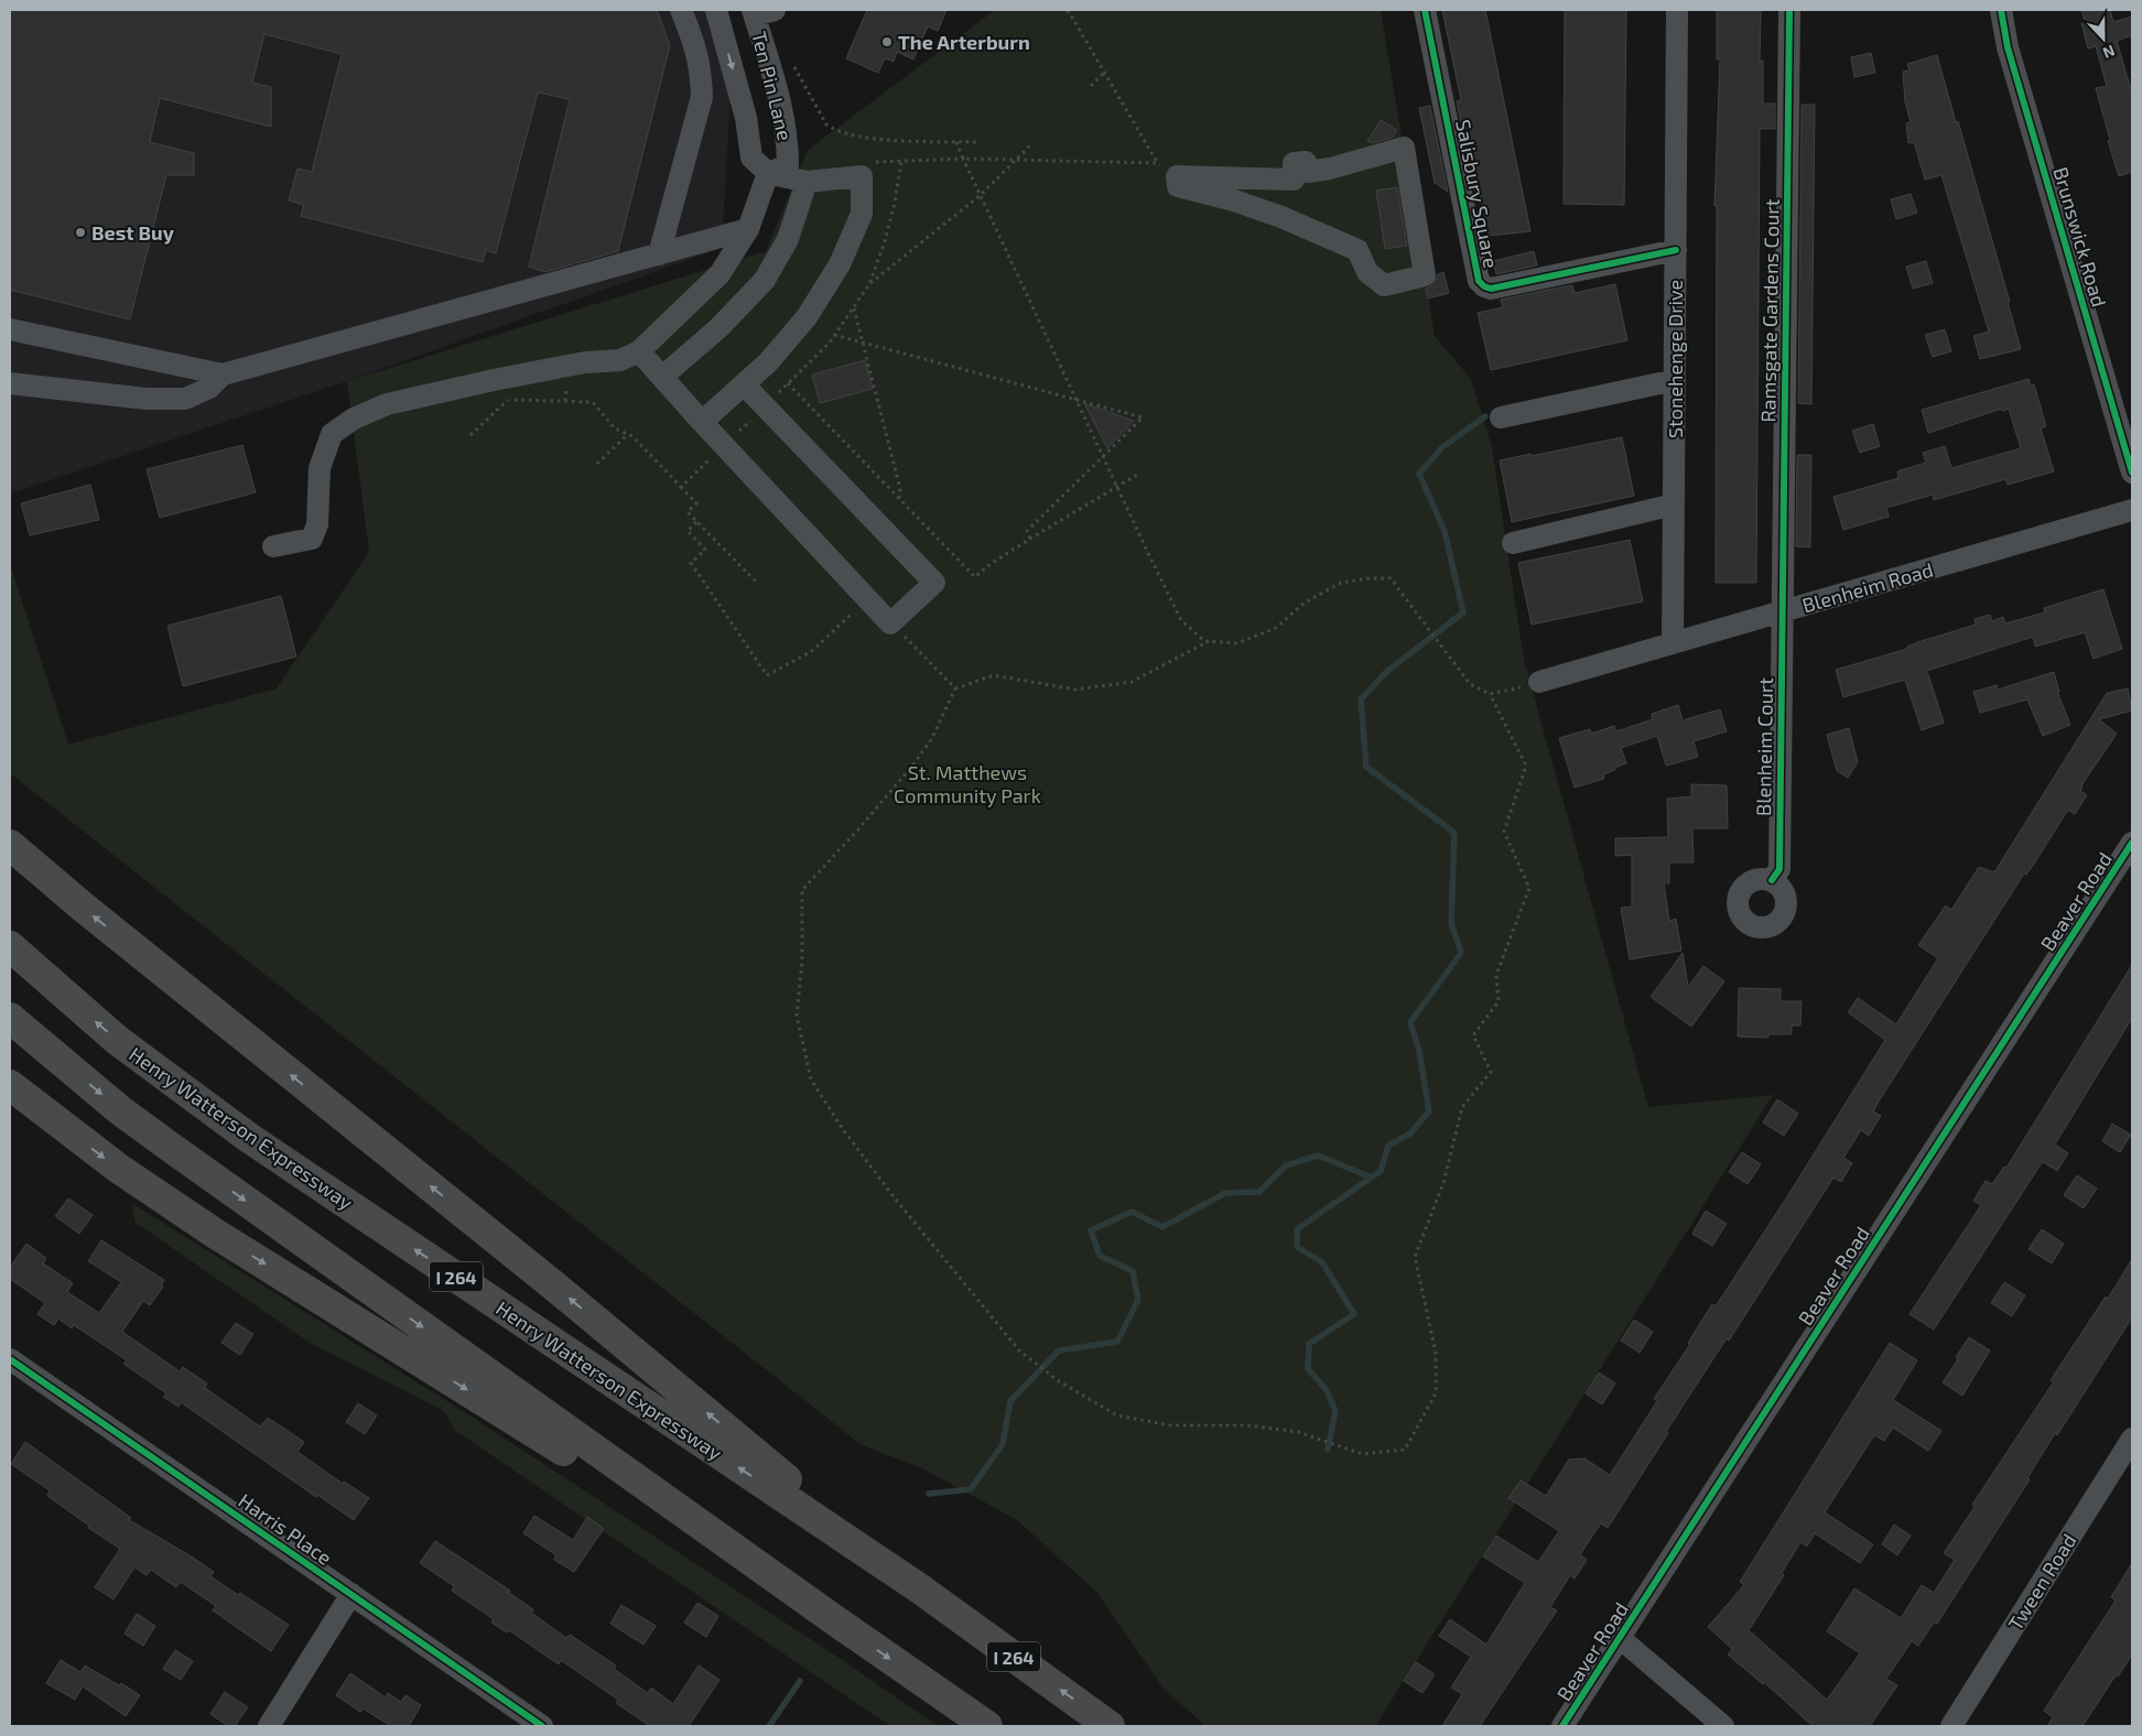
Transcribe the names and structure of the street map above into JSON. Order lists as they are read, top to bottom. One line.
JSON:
{"streets":{"highway":["Henry Watterson Expressway","I 264"],"street":["Ten Pin Lane","Salisbury Square","Brunswick Road","Ramsgate Gardens Court","Stonehenge Drive","Blenheim Road","Blenheim Court","Beaver Road","Harris Place","Tween Road"]},"crossings":[["Salisbury Square","Stonehenge Drive"],["Ramsgate Gardens Court","Blenheim Road"],["Ramsgate Gardens Court","Blenheim Court"],["Stonehenge Drive","Blenheim Road"],["Blenheim Road","Blenheim Court"]],"one_way":["Ten Pin Lane"],"parks":["St. Matthews Community Park"],"places":["The Arterburn","Best Buy"],"north":"bottom"}
